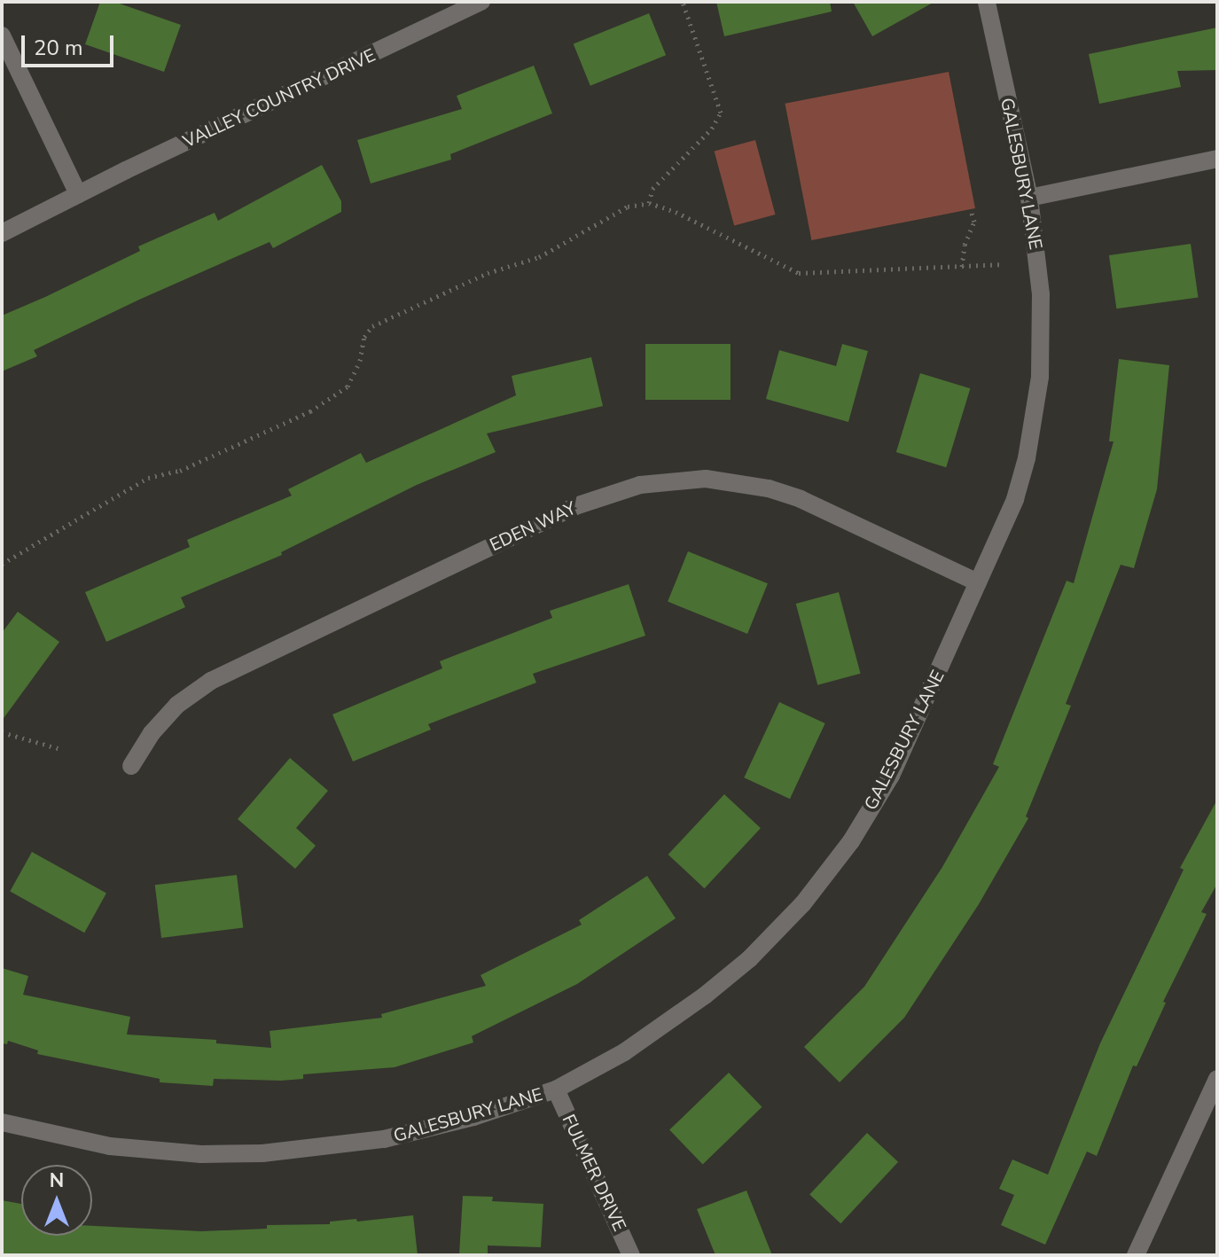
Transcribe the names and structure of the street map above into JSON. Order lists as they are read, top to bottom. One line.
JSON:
{"streets":{"street":["VALLEY COUNTRY DRIVE","GALESBURY LANE","EDEN WAY","FULMER DRIVE"]},"crossings":[["GALESBURY LANE","EDEN WAY"],["GALESBURY LANE","FULMER DRIVE"]],"scale_bar":"20 m","north":"top"}
